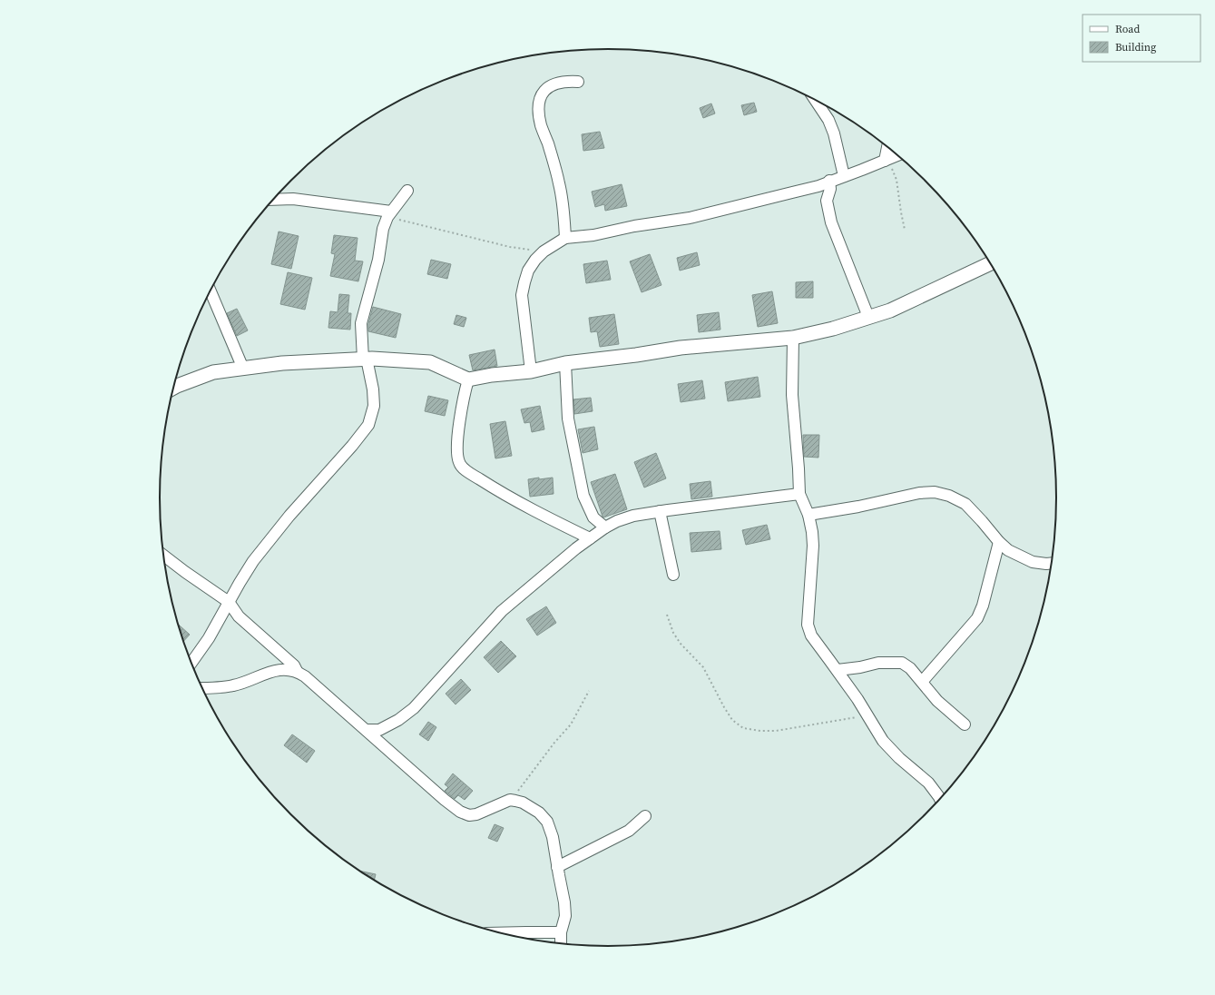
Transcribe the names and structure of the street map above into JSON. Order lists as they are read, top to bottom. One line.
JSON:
{"legend":["Road","Building"]}
